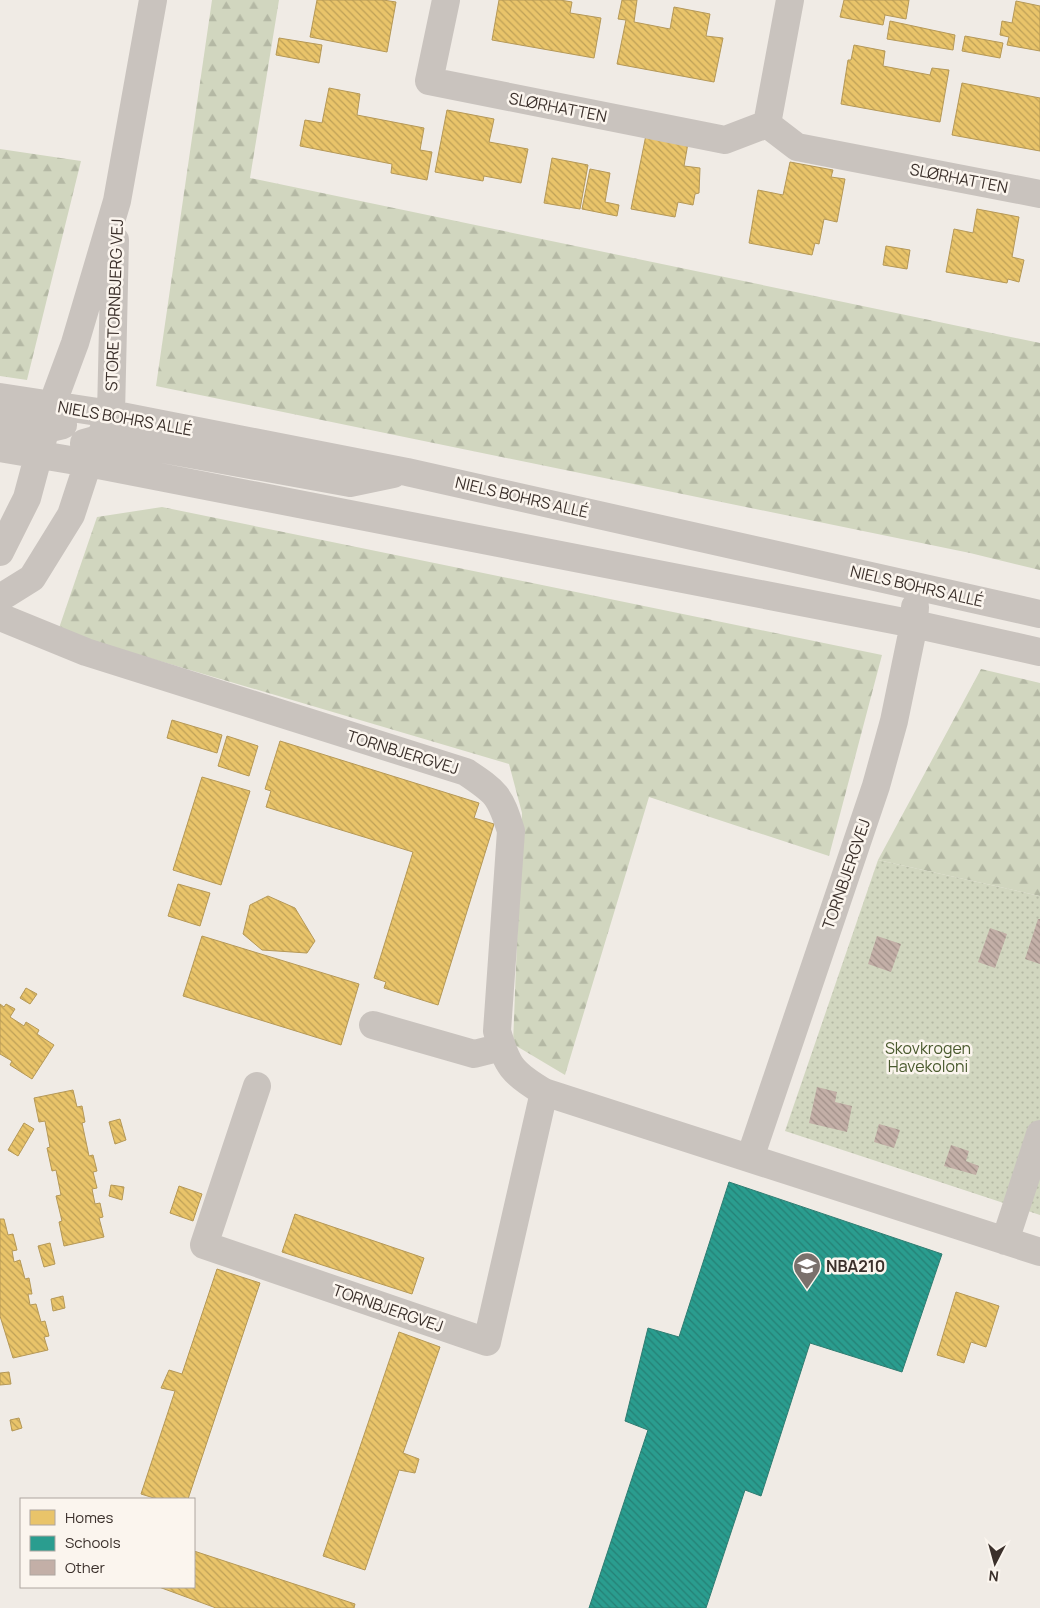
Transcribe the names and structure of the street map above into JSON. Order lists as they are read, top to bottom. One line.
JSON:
{"streets":{"street":["SLØRHATTEN","STORE TORNBJERG VEJ","NIELS BOHRS ALLÉ","TORNBJERGVEJ"]},"crossings":[["STORE TORNBJERG VEJ","NIELS BOHRS ALLÉ"],["NIELS BOHRS ALLÉ","TORNBJERGVEJ"]],"parks":["Skovkrogen Havekoloni"],"places":{"school or university":["NBA210"]},"legend":["Homes","Schools","Other"],"north":"bottom"}
